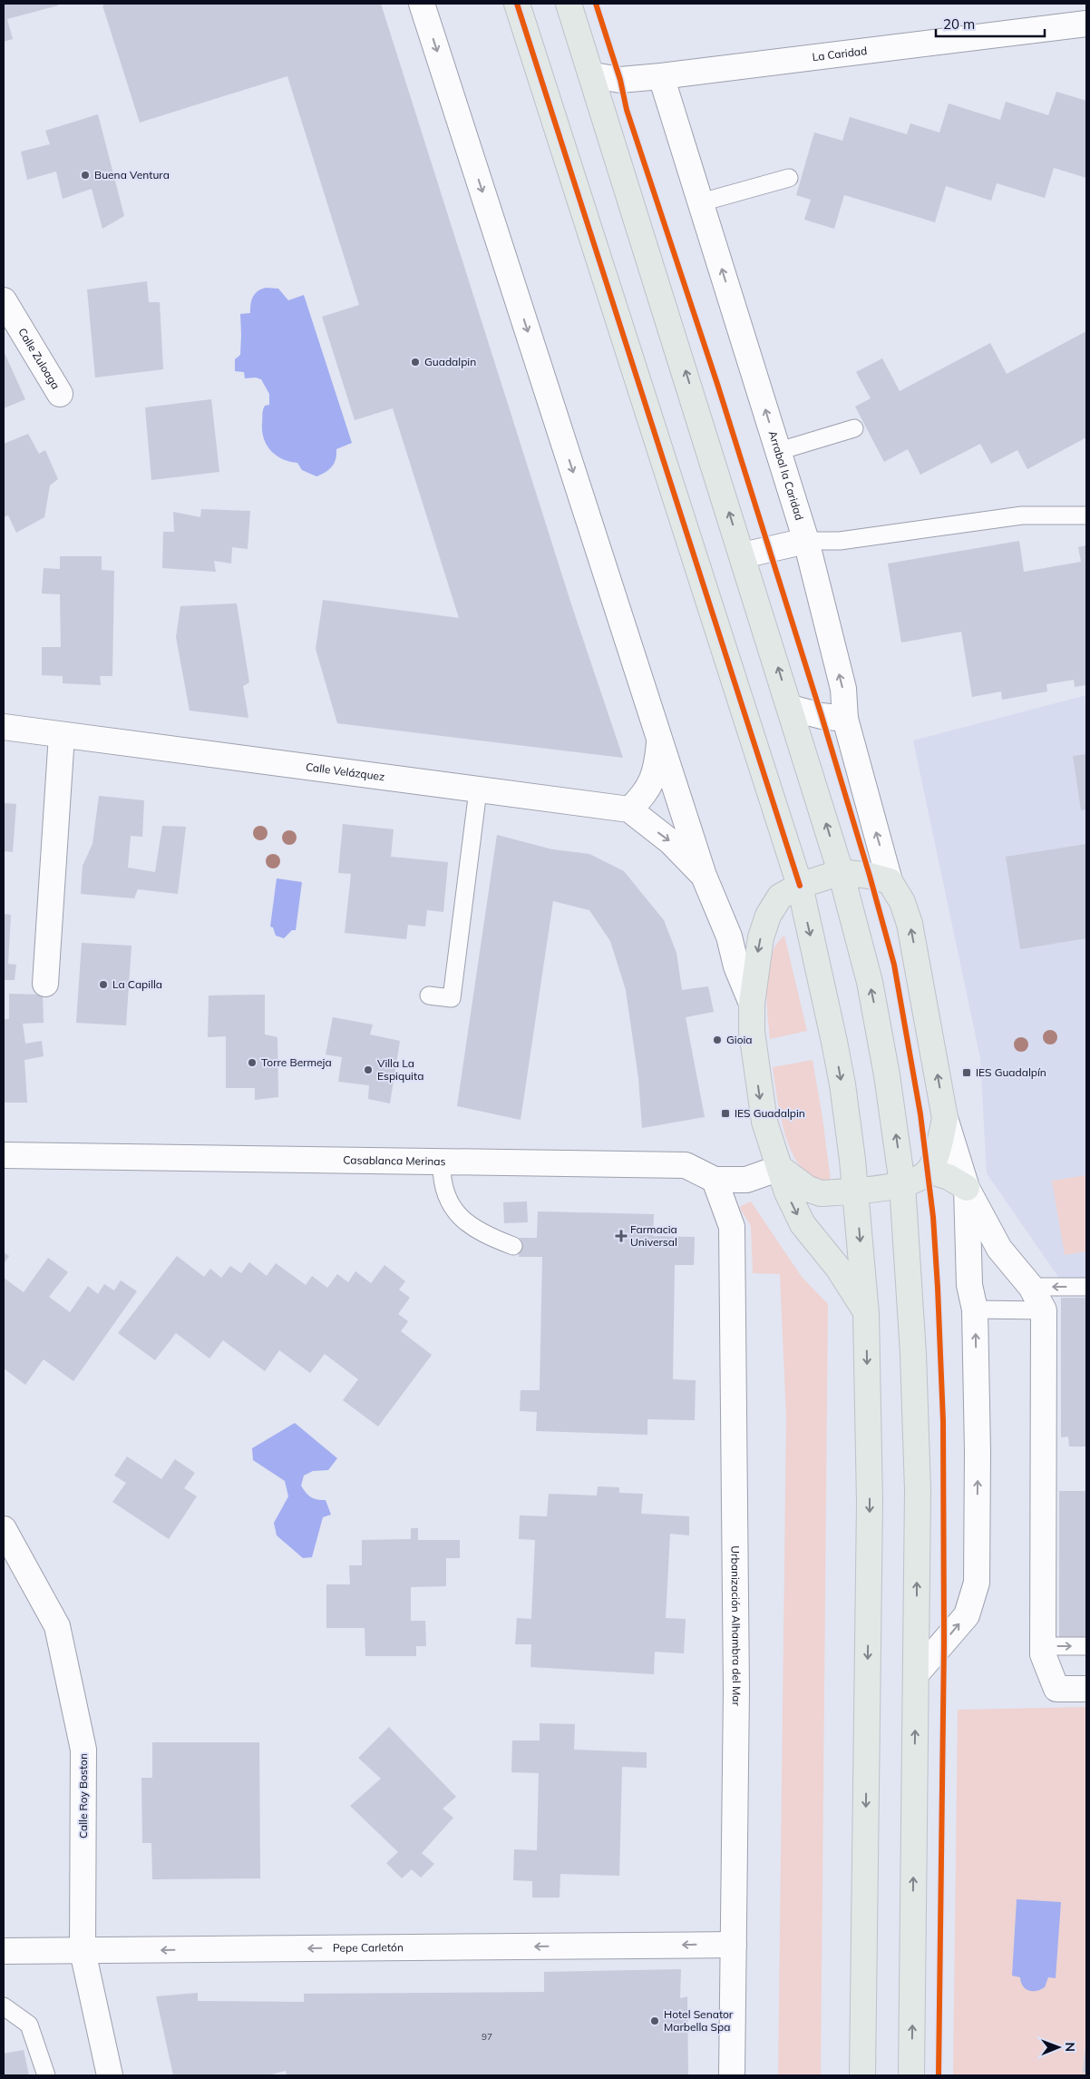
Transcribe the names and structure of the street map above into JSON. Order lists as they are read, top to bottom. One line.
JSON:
{"streets":{"street":["La Caridad","Calle Zuloaga","Arrabal la Caridad","Calle Velázquez","Casablanca Merinas","Urbanización Alhambra del Mar","Calle Roy Boston","Pepe Carletón"]},"crossings":[["La Caridad","Arrabal la Caridad"],["Casablanca Merinas","Urbanización Alhambra del Mar"],["Urbanización Alhambra del Mar","Pepe Carletón"],["Calle Roy Boston","Pepe Carletón"]],"one_way":["Pepe Carletón"],"places":{"other":["Buena Ventura","Guadalpin","La Capilla","Gioia","Torre Bermeja","Villa La Espiquita","Hotel Senator Marbella Spa"],"transit":["IES Guadalpín","IES Guadalpin"],"health":["Farmacia Universal"]},"house_numbers":["97"],"scale_bar":"20 m","north":"right"}
